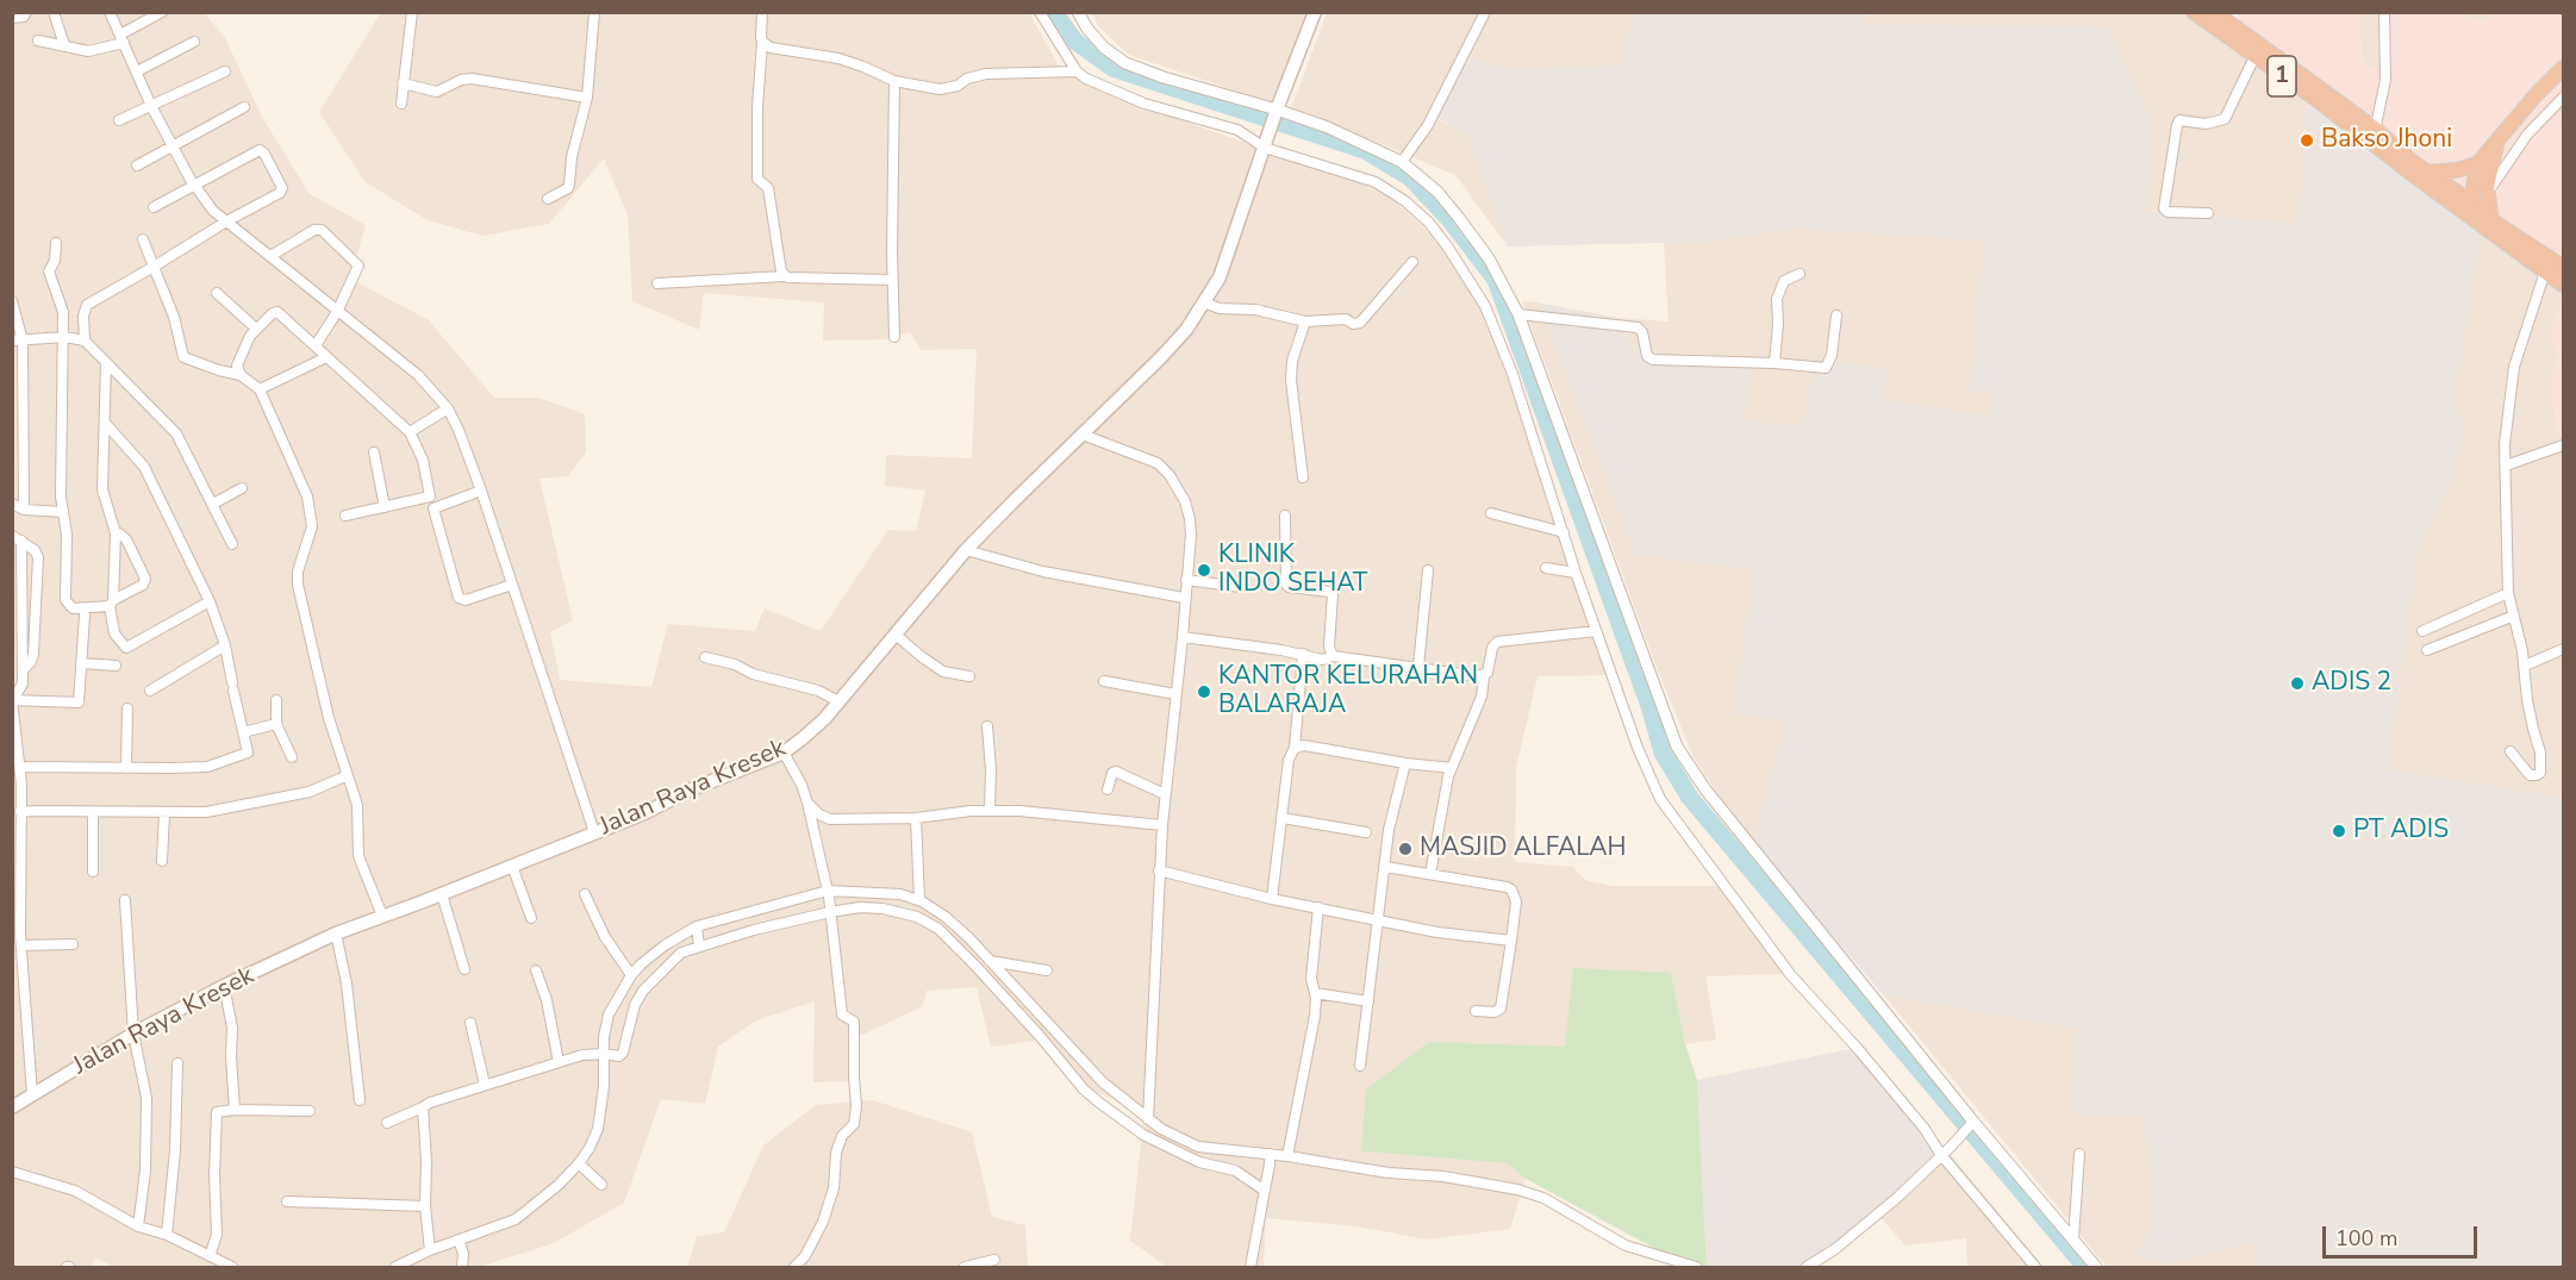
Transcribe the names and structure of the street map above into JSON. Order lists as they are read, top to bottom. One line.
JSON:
{"streets":{"highway":["1"],"main road":["Jalan Raya Kresek"]},"places":["Bakso Jhoni","KLINIK INDO SEHAT","ADIS 2","KANTOR KELURAHAN BALARAJA","PT ADIS","MASJID ALFALAH"],"scale_bar":"100 m"}
